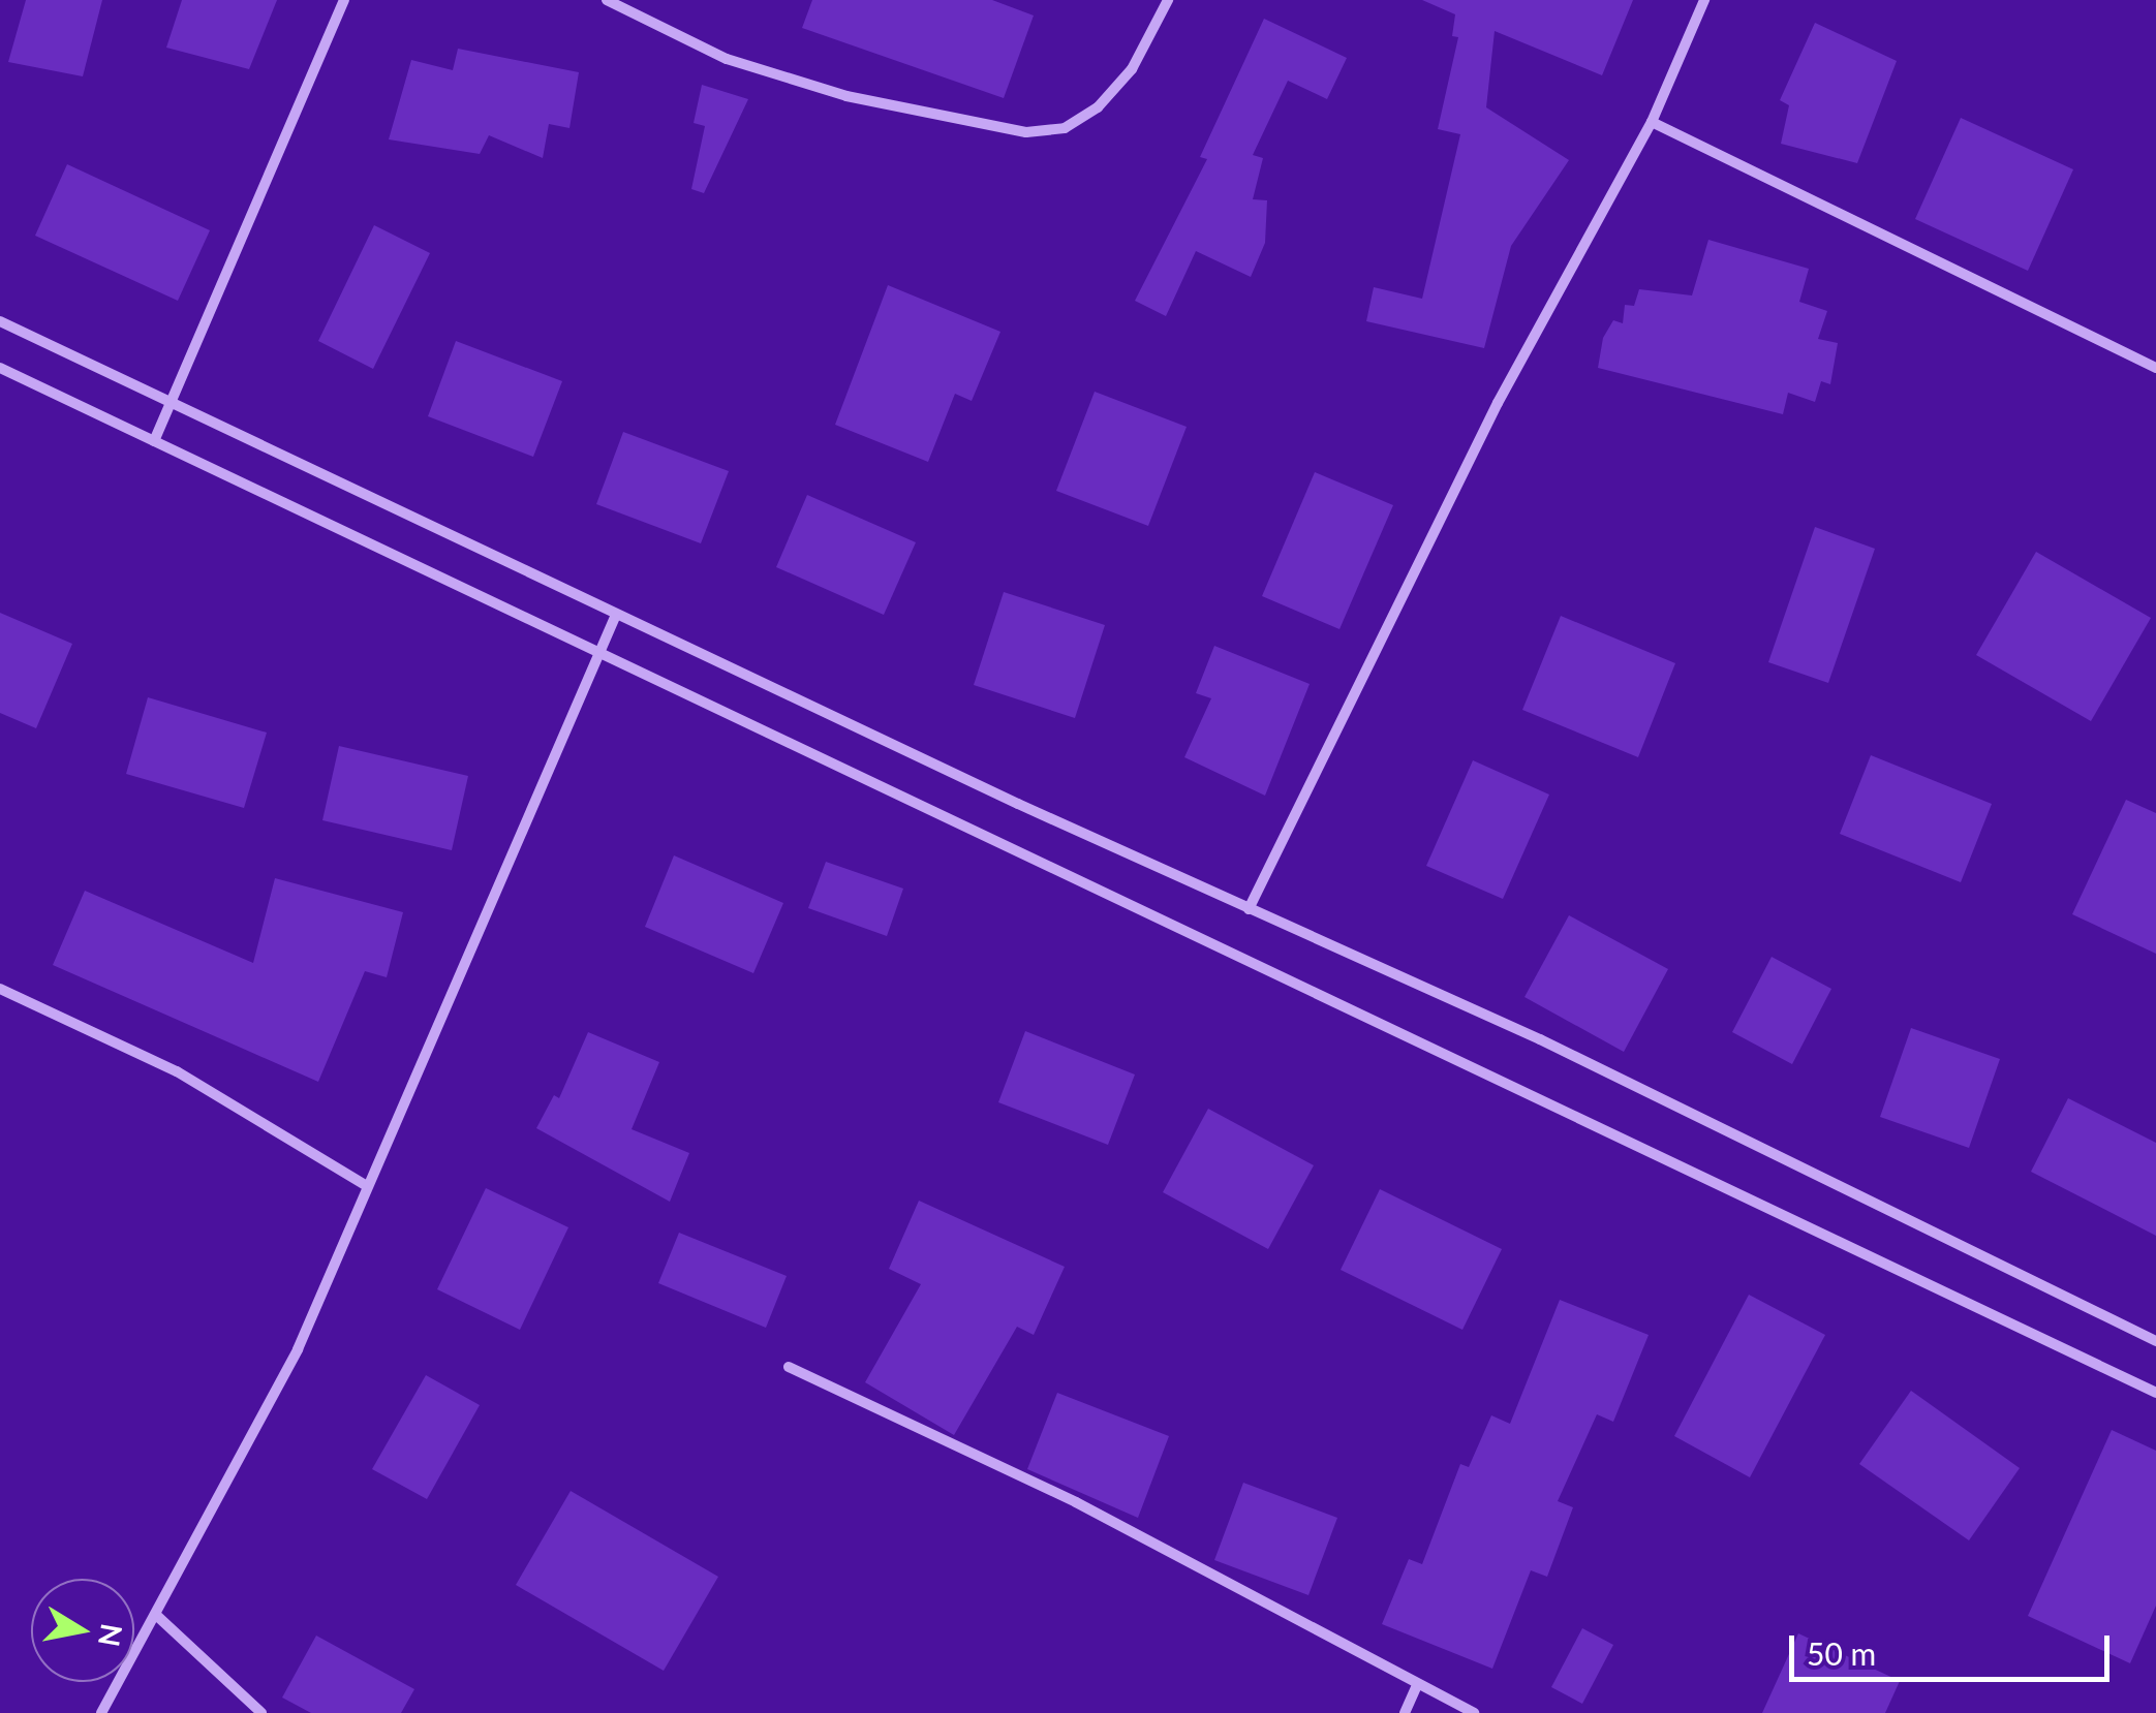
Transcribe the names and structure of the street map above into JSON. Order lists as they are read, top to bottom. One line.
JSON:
{"scale_bar":"50 m","north":"right"}
